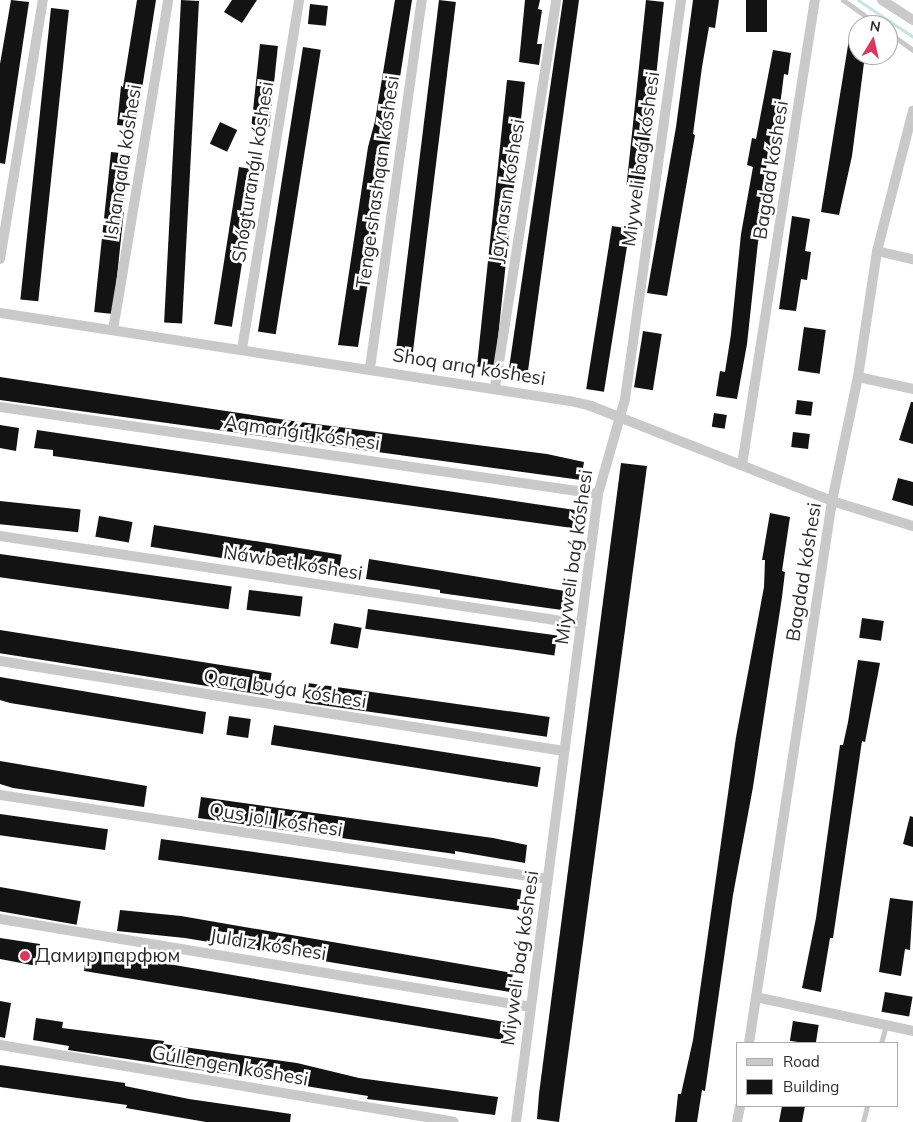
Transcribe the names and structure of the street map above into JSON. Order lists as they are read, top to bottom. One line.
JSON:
{"streets":{"street":["Miyweli baǵ kóshesi","Ishanqala kóshesi","Bagdad kóshesi","Shógturanǵıl kóshesi","Tenge shashqan kóshesi","Jaynasın kóshesi","Shoq arıq kóshesi","Aqmańǵıt kóshesi","Náwbet kóshesi","Qara buǵa kóshesi","Qus jolı kóshesi","Juldız kóshesi","Gúllengen kóshesi"]},"crossings":[["Miyweli baǵ kóshesi","Shoq arıq kóshesi"],["Miyweli baǵ kóshesi","Aqmańǵıt kóshesi"],["Miyweli baǵ kóshesi","Náwbet kóshesi"],["Miyweli baǵ kóshesi","Qara buǵa kóshesi"],["Miyweli baǵ kóshesi","Qus jolı kóshesi"],["Miyweli baǵ kóshesi","Juldız kóshesi"],["Ishanqala kóshesi","Shoq arıq kóshesi"],["Bagdad kóshesi","Shoq arıq kóshesi"],["Shógturanǵıl kóshesi","Shoq arıq kóshesi"],["Tenge shashqan kóshesi","Shoq arıq kóshesi"],["Jaynasın kóshesi","Shoq arıq kóshesi"]],"places":["Дамир парфюм"],"legend":["Road","Building"],"north":"top"}
